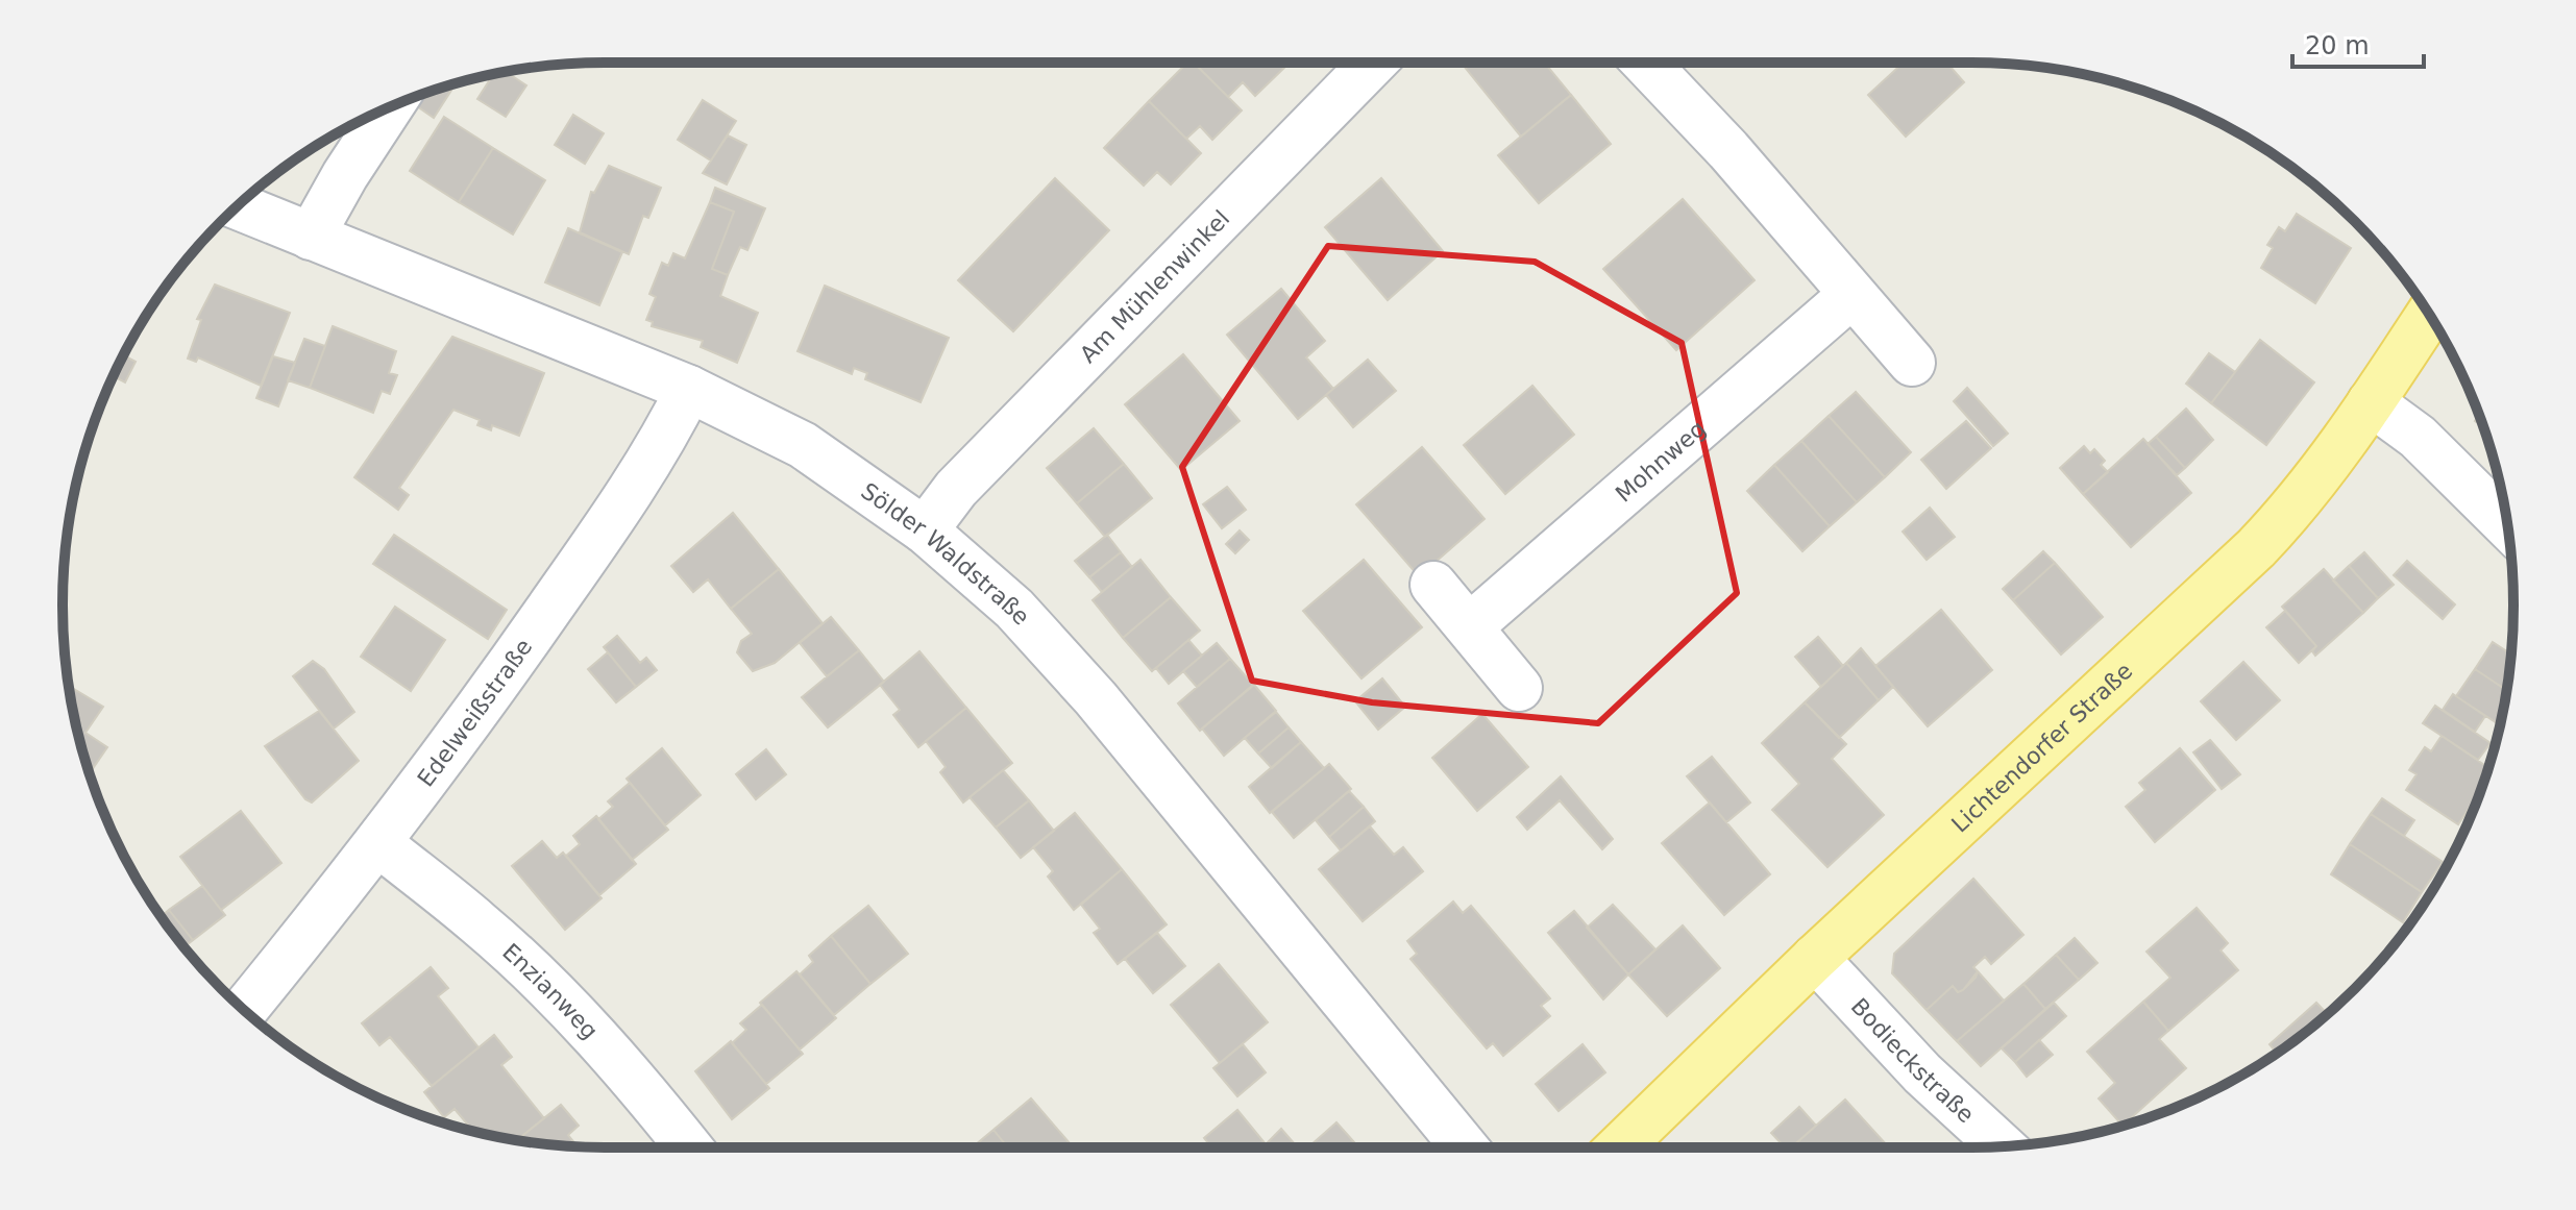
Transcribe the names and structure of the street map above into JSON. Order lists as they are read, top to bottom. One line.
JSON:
{"streets":{"main road":["Lichtendorfer Straße"],"street":["Am Mühlenwinkel","Mohnweg","Sölder Waldstraße","Edelweißstraße","Enzianweg","Bodieckstraße"]},"crossings":[["Am Mühlenwinkel","Sölder Waldstraße"],["Sölder Waldstraße","Edelweißstraße"],["Edelweißstraße","Enzianweg"],["Lichtendorfer Straße","Bodieckstraße"]],"scale_bar":"20 m"}
